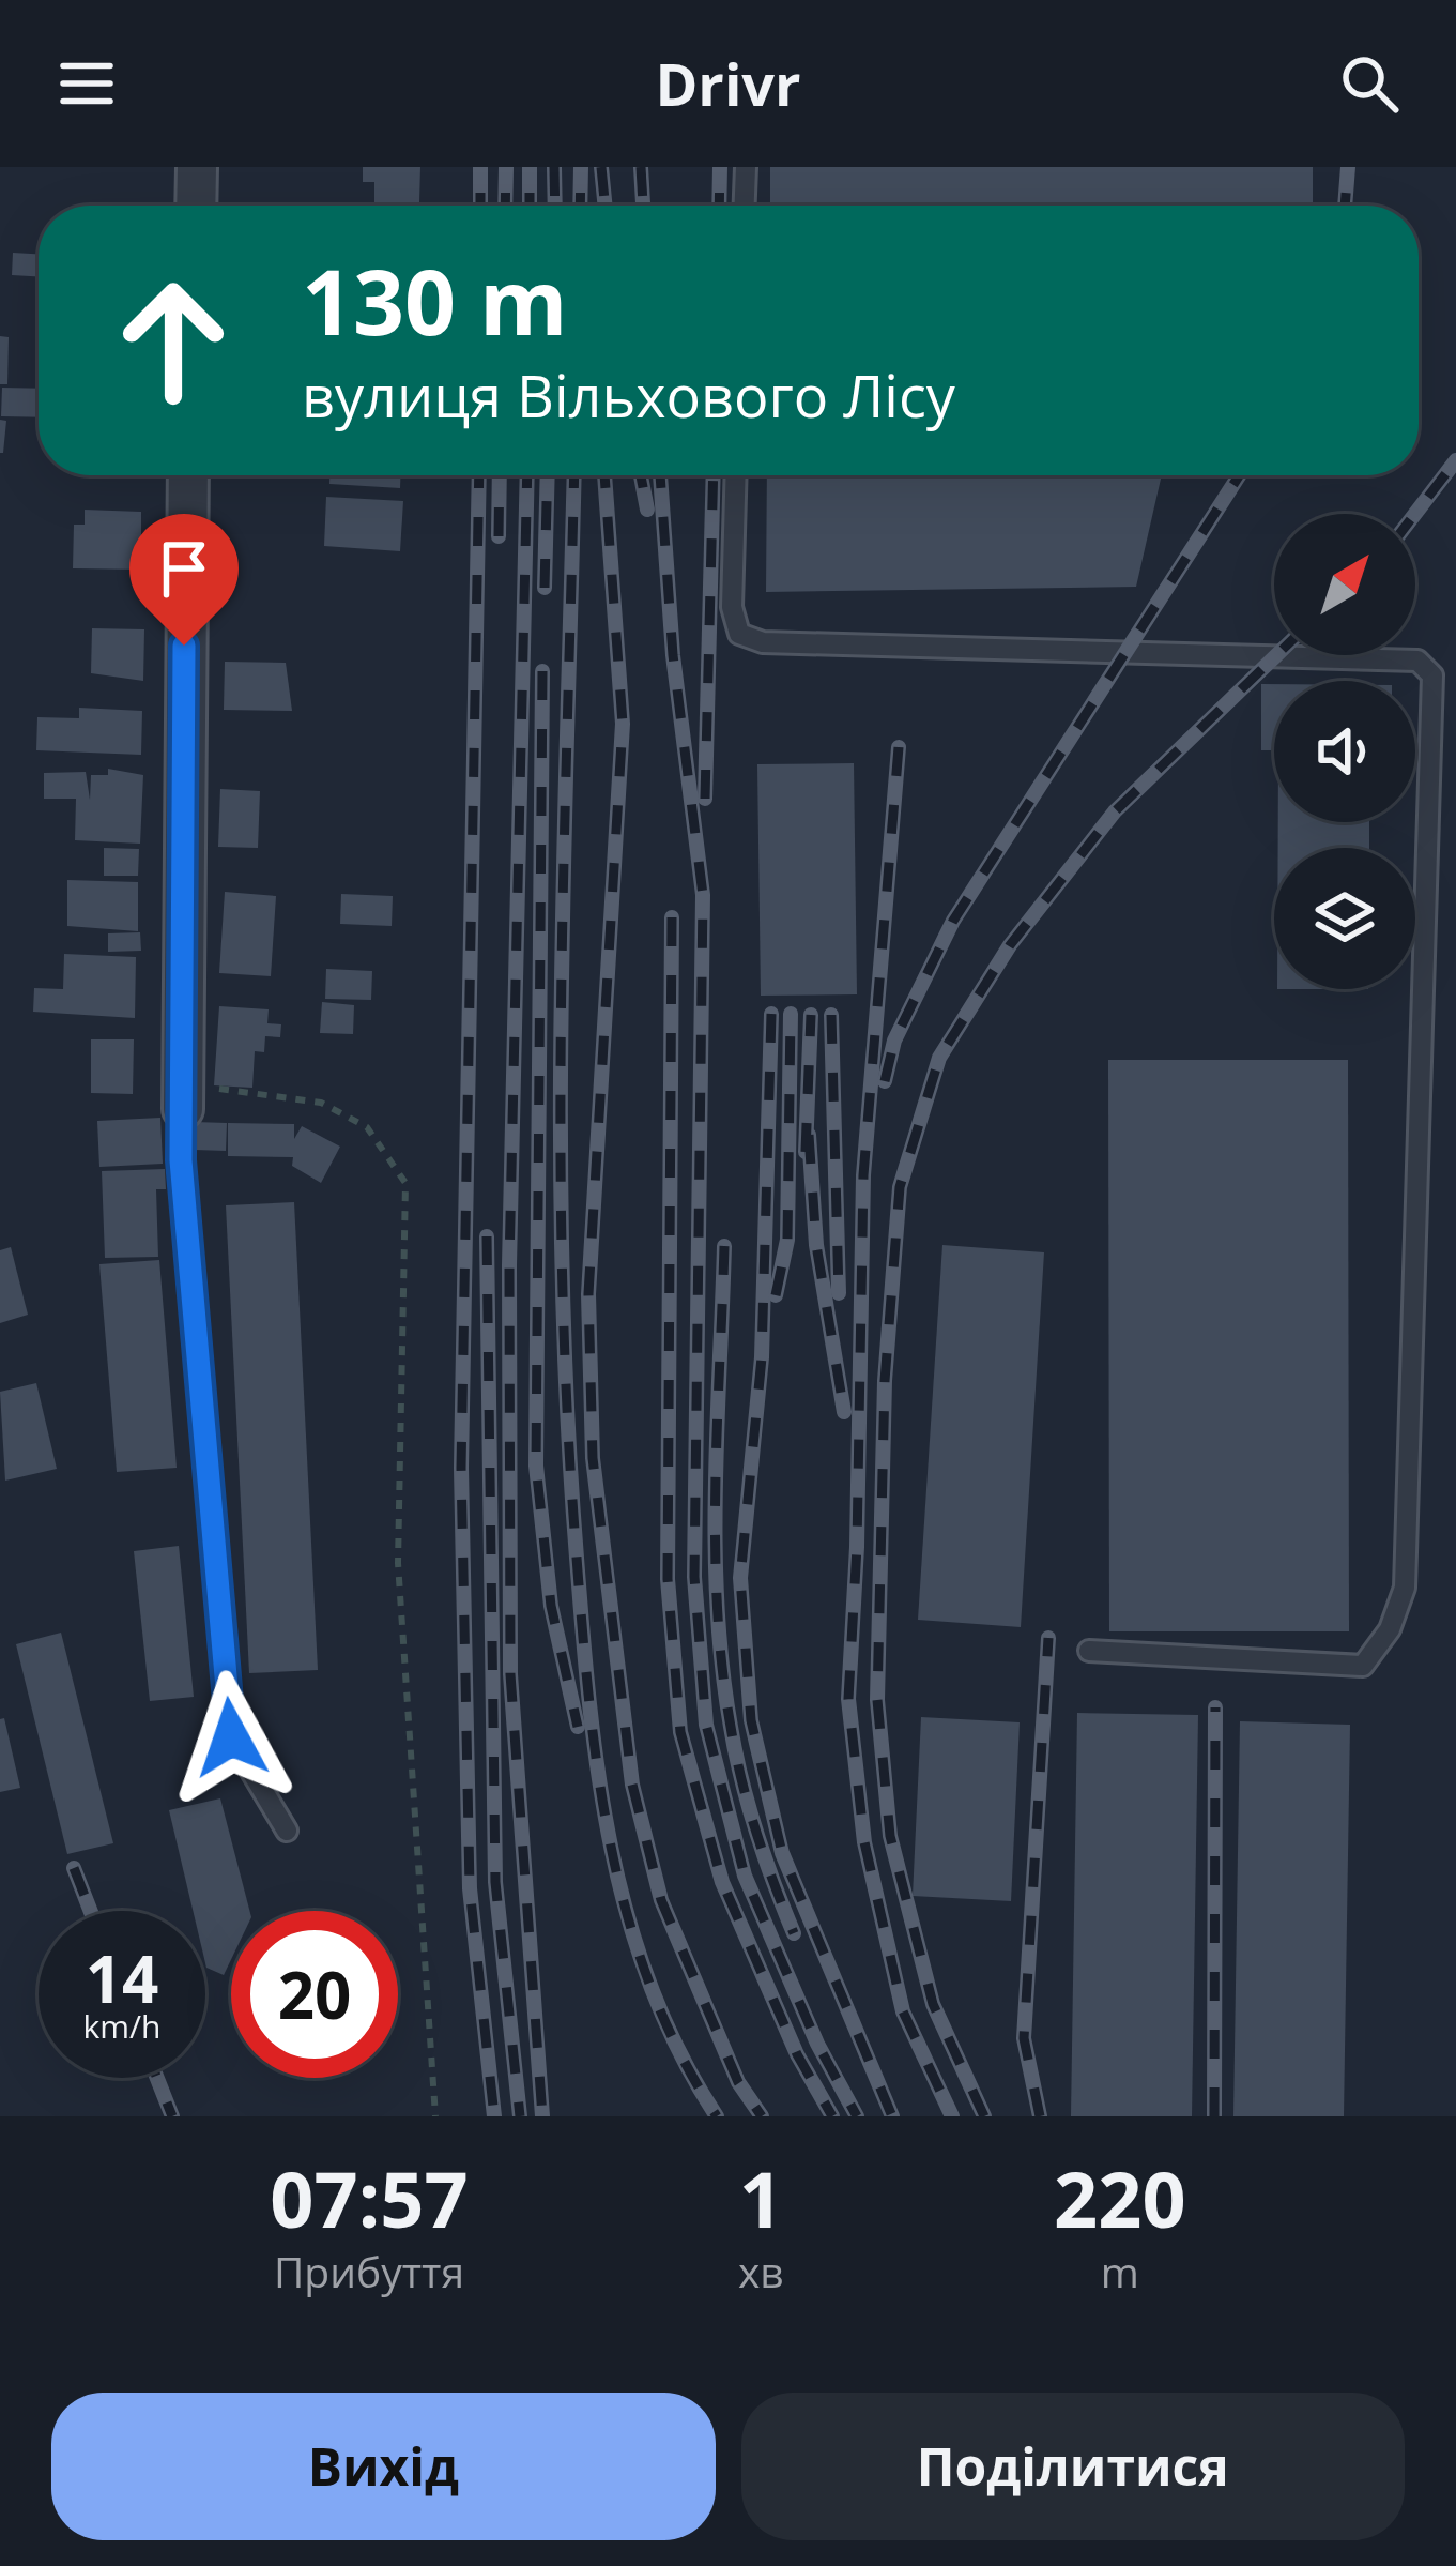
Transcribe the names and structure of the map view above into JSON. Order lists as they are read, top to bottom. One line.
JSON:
{"north":"top right","page":{"header":"Drivr","turn":["130 m","вулиця Вільхового Лісу"],"speed":"14 km/h","limit":"20","eta":["07:57","Прибуття","1","хв","220","m"],"buttons":["Вихід","Поділитися"]}}
